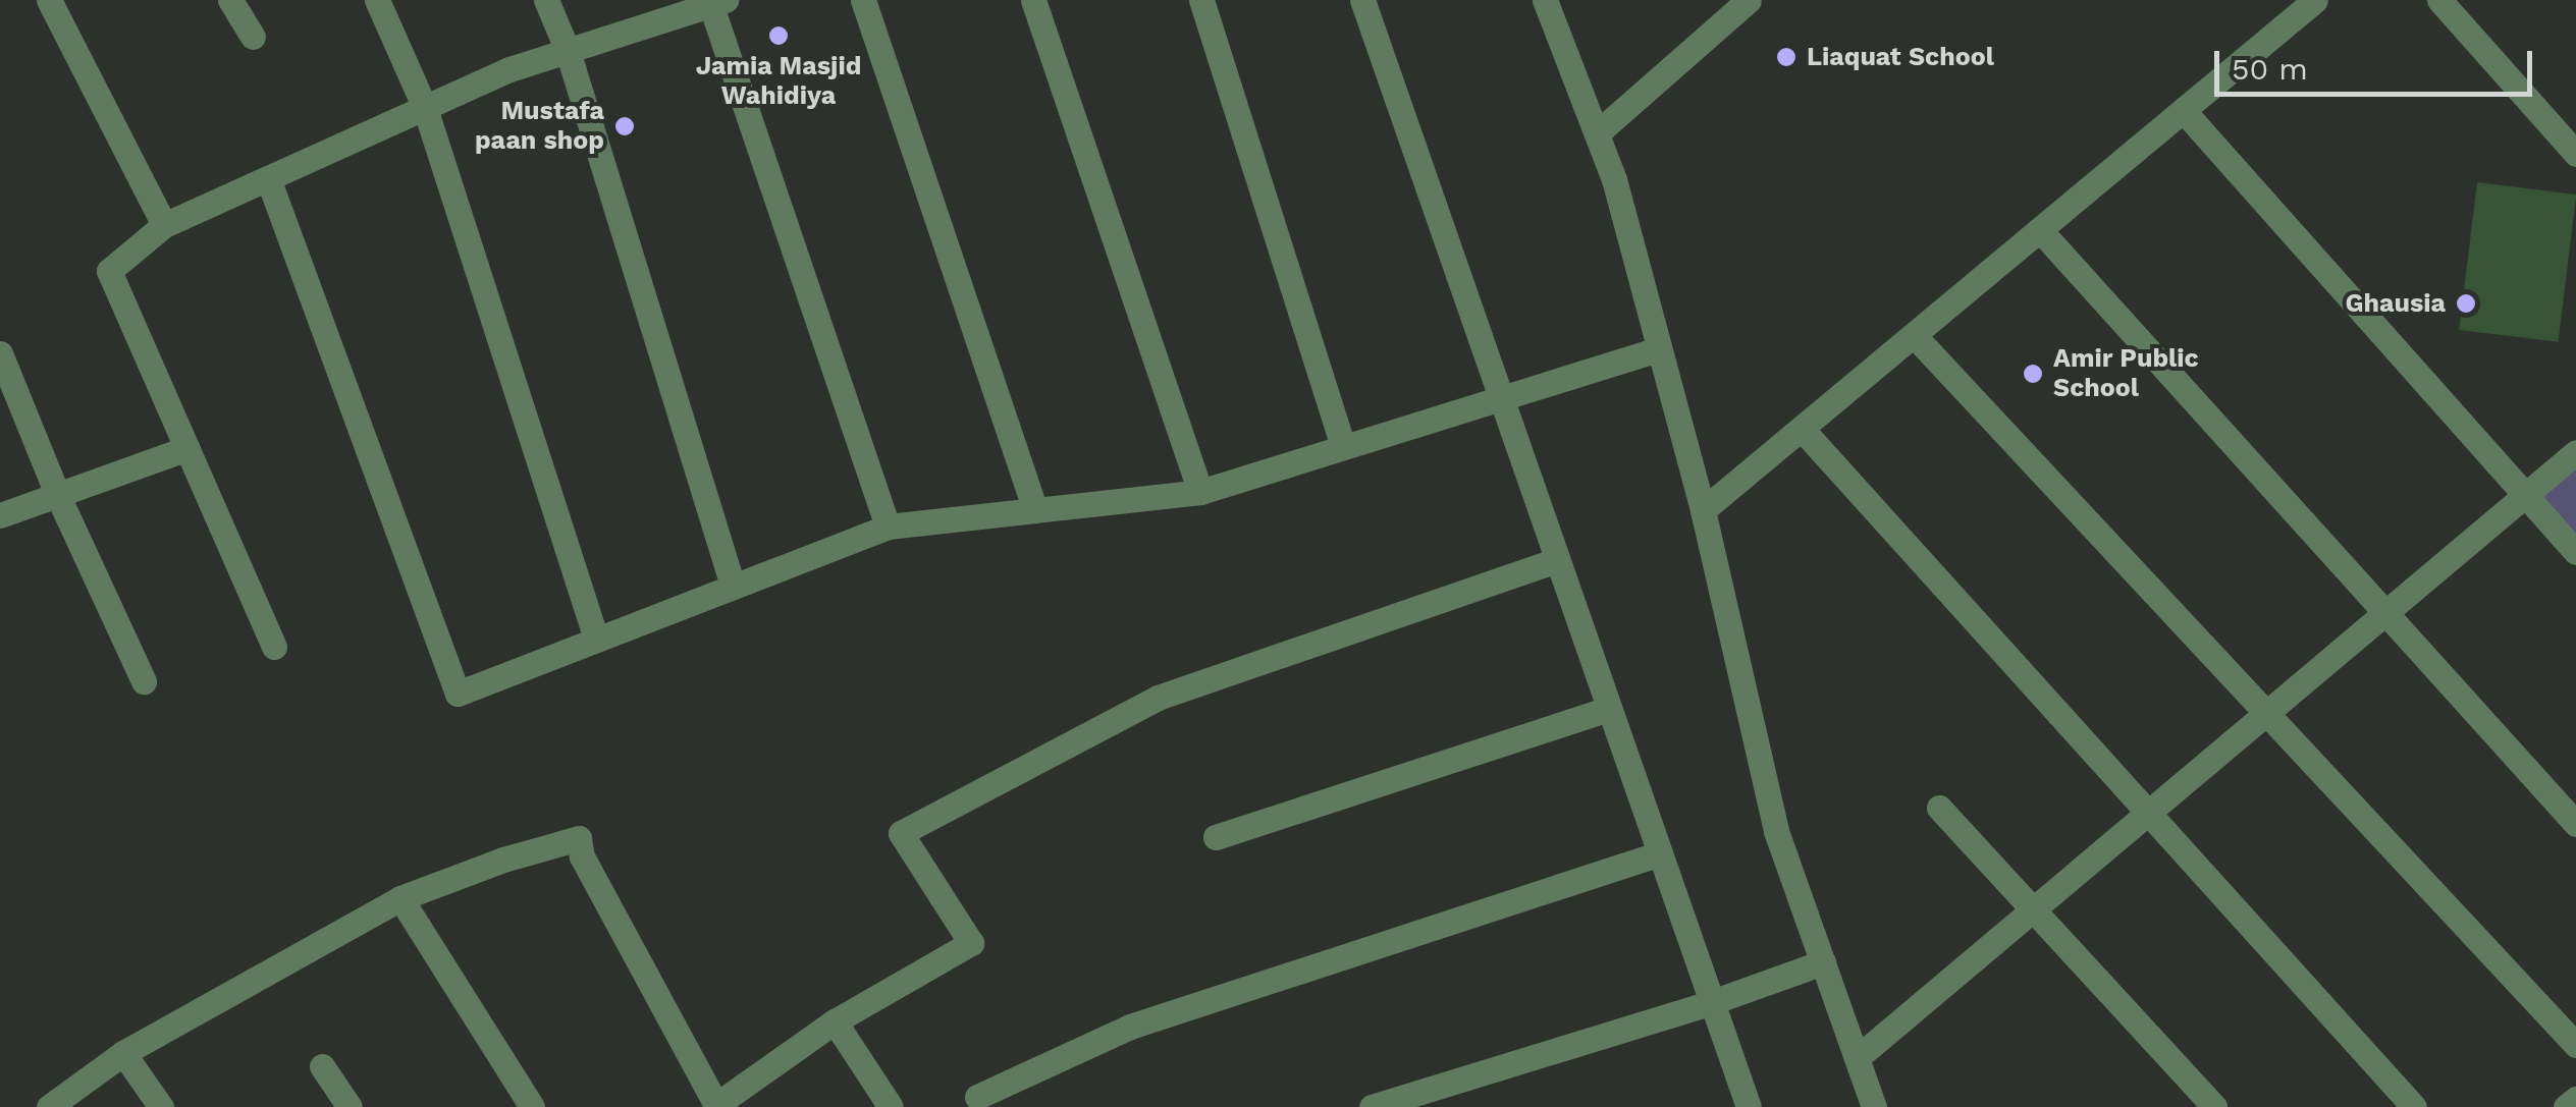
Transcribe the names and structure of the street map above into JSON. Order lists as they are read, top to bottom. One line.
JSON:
{"places":["Jamia Masjid Wahidiya","Liaquat School","Mustafa paan shop","Ghausia","Amir Public School"],"scale_bar":"50 m"}
